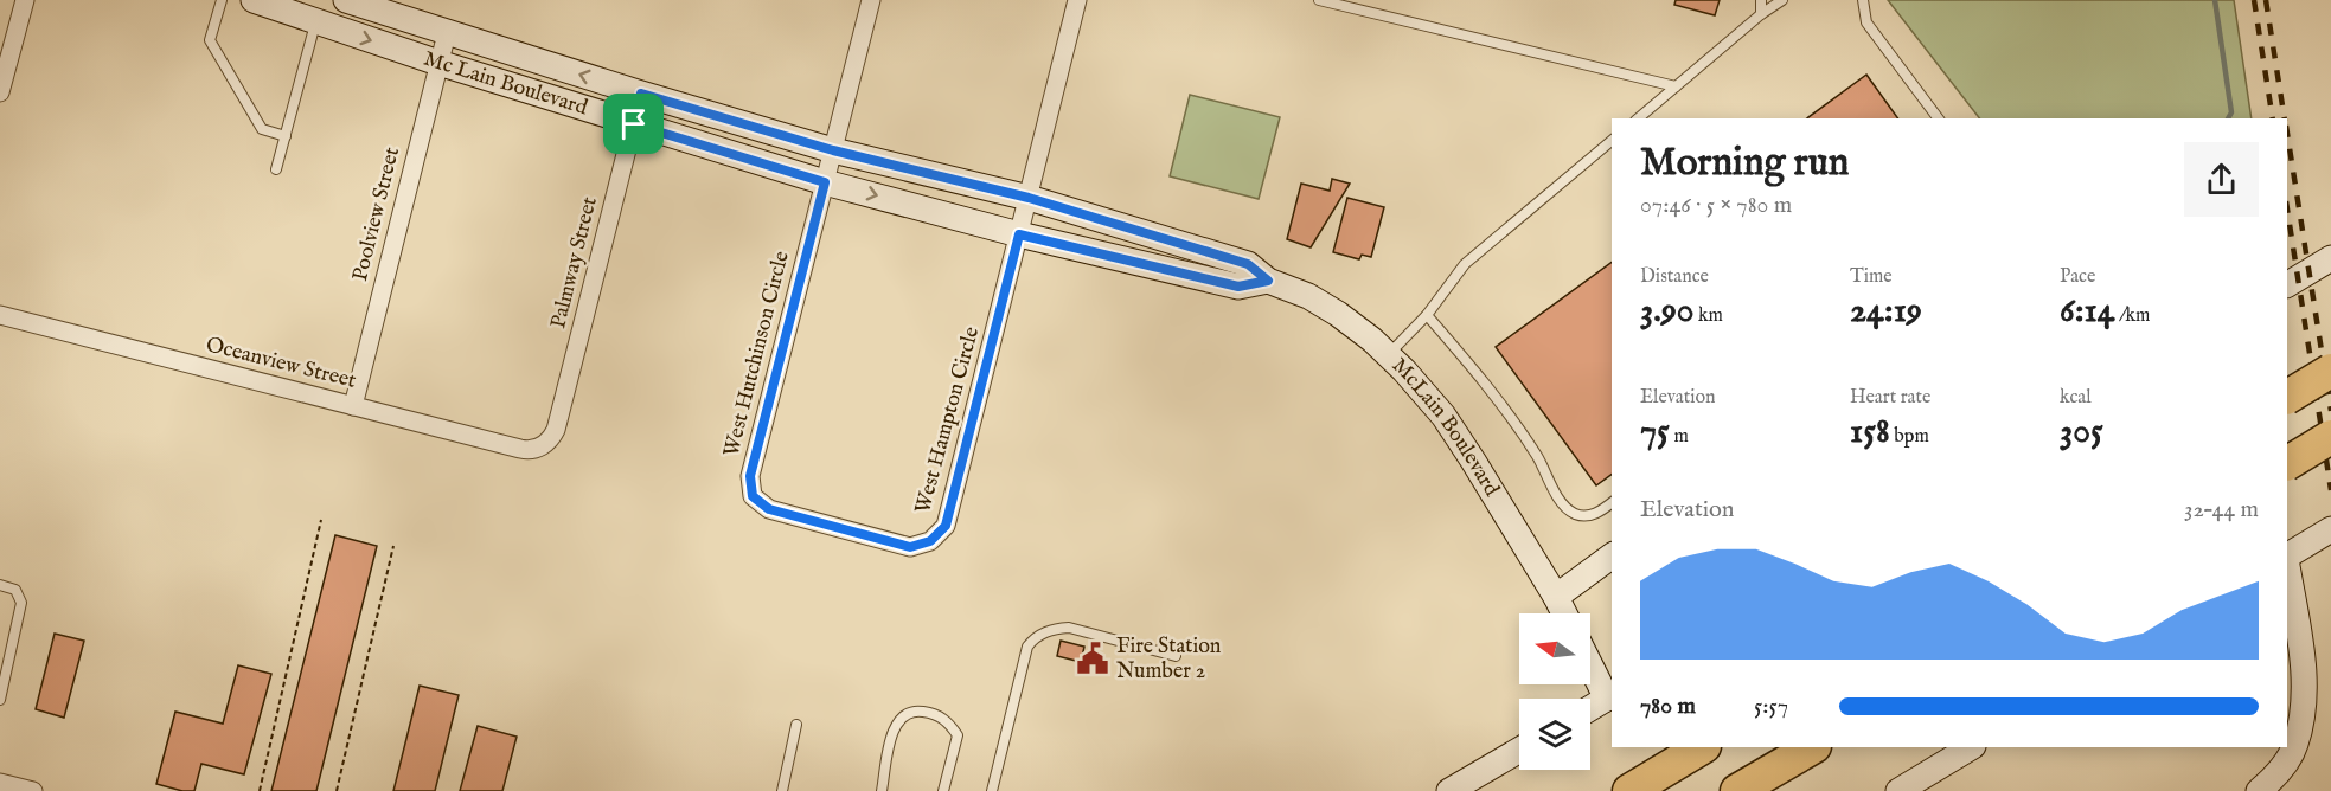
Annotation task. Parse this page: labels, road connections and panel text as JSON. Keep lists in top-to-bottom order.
{
  "streets": {
    "street": [
      "Mc Lain Boulevard",
      "Poolview Street",
      "Palmway Street",
      "West Hutchinson Circle",
      "Oceanview Street",
      "West Hampton Circle",
      "McLain Boulevard"
    ]
  },
  "crossings": [
    ["Mc Lain Boulevard", "Poolview Street"],
    ["Mc Lain Boulevard", "Palmway Street"],
    ["Mc Lain Boulevard", "West Hutchinson Circle"],
    ["Mc Lain Boulevard", "West Hampton Circle"],
    ["Mc Lain Boulevard", "McLain Boulevard"],
    ["Poolview Street", "Oceanview Street"],
    ["Palmway Street", "Oceanview Street"],
    ["West Hutchinson Circle", "West Hampton Circle"]
  ],
  "places": {
    "public building": ["Fire Station Number 2"]
  },
  "north": "left",
  "page": {
    "heading": ["Morning run", "07:46 · 5 × 780 m"],
    "stats": [
      ["Distance", "3.90 km"],
      ["Time", "24:19"],
      ["Pace", "6:14 /km"],
      ["Elevation", "75 m"],
      ["Heart rate", "158 bpm"],
      ["kcal", "305"]
    ],
    "chart": ["Elevation", "32–44 m"],
    "list": [
      {
        "name": "780 m",
        "note": "5:57"
      }
    ]
  }
}
